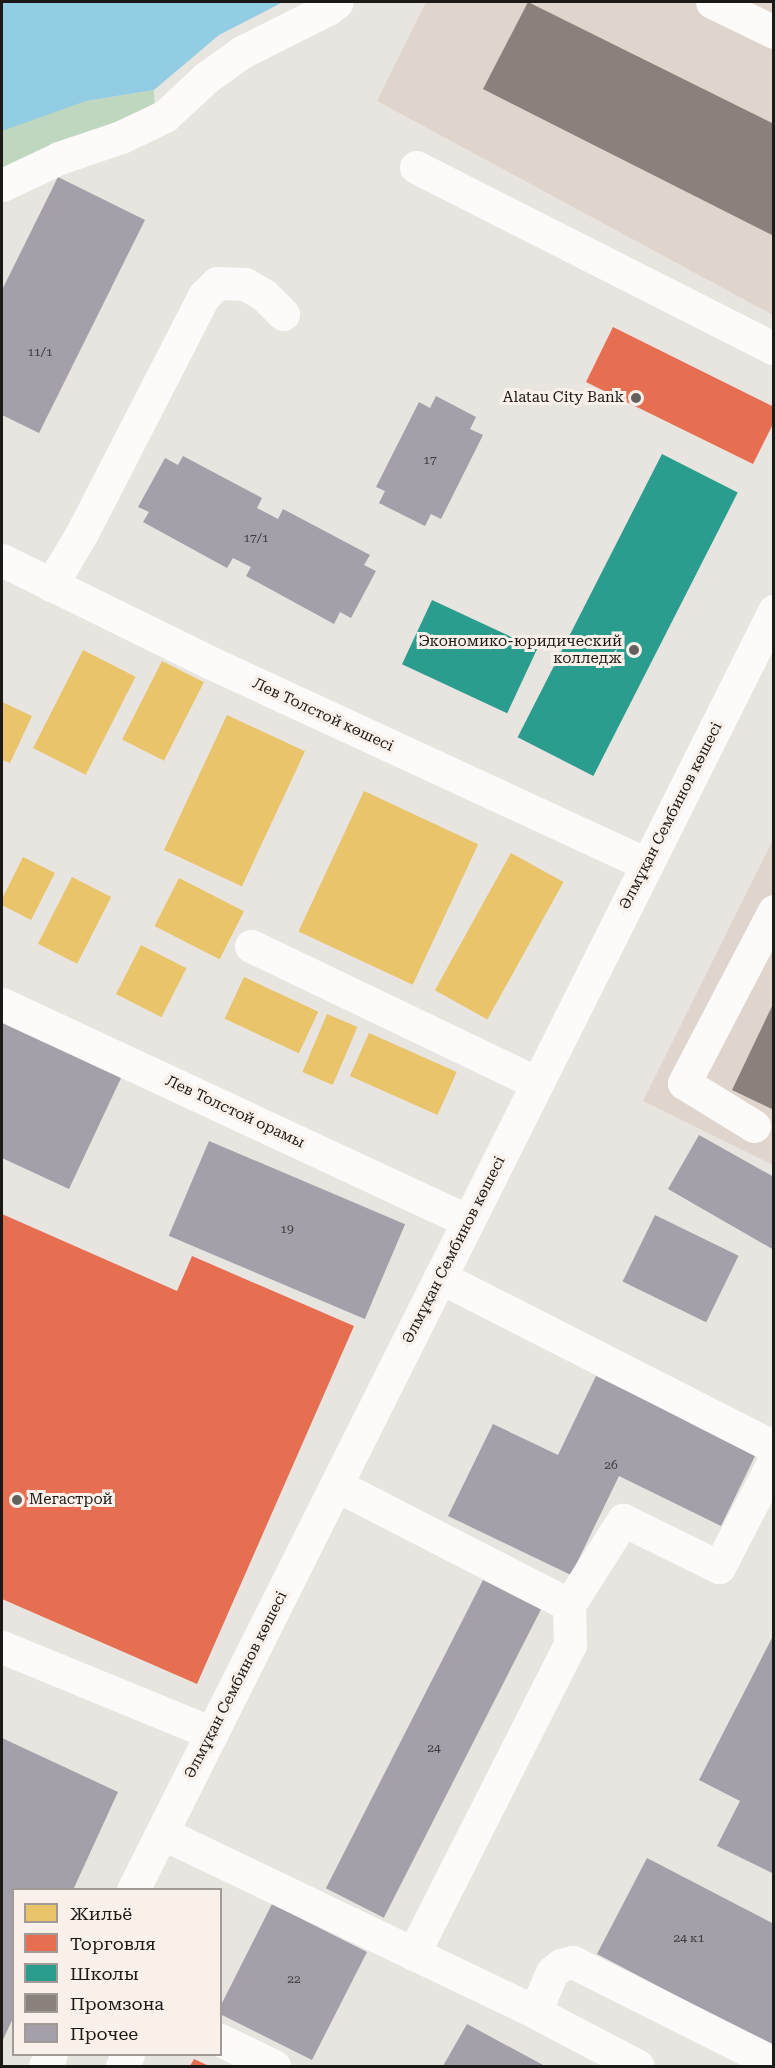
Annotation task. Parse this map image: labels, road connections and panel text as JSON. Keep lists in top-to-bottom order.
{
  "streets": {
    "street": ["Лев Толстой көшесі", "Әлмұқан Сембинов көшесі", "Лев Толстой орамы"]
  },
  "crossings": [
    ["Лев Толстой көшесі", "Әлмұқан Сембинов көшесі"],
    ["Әлмұқан Сембинов көшесі", "Лев Толстой орамы"]
  ],
  "places": ["Alatau City Bank", "Экономико-юридический колледж", "Мегастрой"],
  "house_numbers": [
    "11/1",
    "17",
    "17/1",
    "19",
    "26",
    "24",
    "24 к1",
    "22"
  ],
  "legend": [
    "Жильё",
    "Торговля",
    "Школы",
    "Промзона",
    "Прочее"
  ]
}
